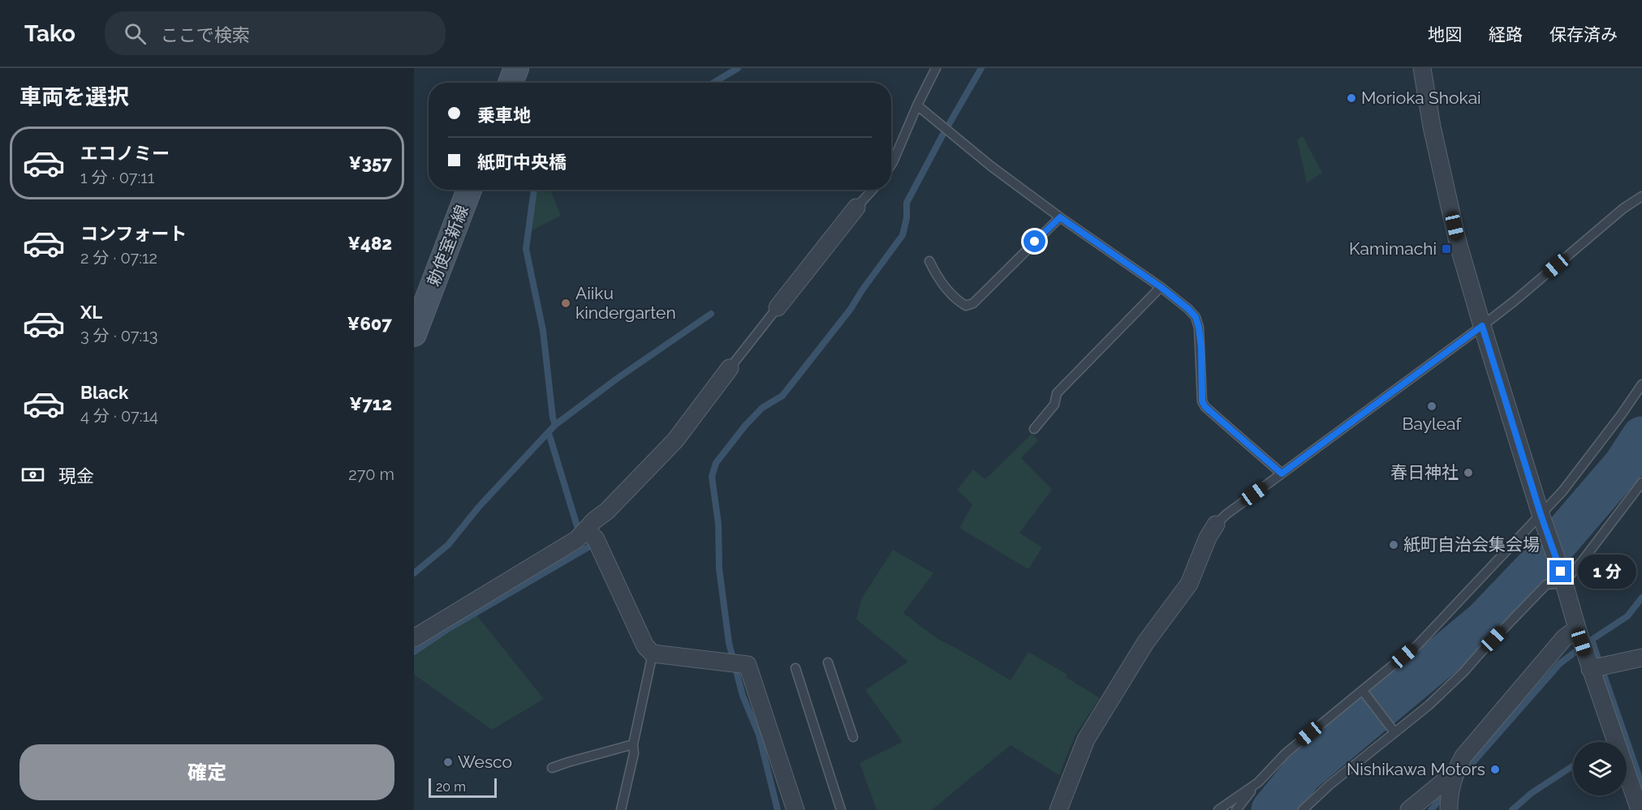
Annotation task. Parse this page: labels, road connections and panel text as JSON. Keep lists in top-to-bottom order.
{
  "streets": {
    "main road": ["勅使室新線"]
  },
  "places": {
    "other": [
      "Morioka Shokai",
      "Aiiku kindergarten",
      "Bayleaf",
      "春日神社",
      "紙町自治会集会場",
      "Wesco",
      "Nishikawa Motors"
    ],
    "transit": ["Kamimachi"]
  },
  "scale_bar": "20 m",
  "page": {
    "header": "Tako",
    "search": "ここで検索",
    "nav": ["地図", "経路", "保存済み"],
    "heading": "車両を選択",
    "banner": ["乗車地", "紙町中央橋"],
    "list": [
      {
        "name": "エコノミー",
        "note": "1 分 · 07:11",
        "value": "¥357"
      },
      {
        "name": "コンフォート",
        "note": "2 分 · 07:12",
        "value": "¥482"
      },
      {
        "name": "XL",
        "note": "3 分 · 07:13",
        "value": "¥607"
      },
      {
        "name": "Black",
        "note": "4 分 · 07:14",
        "value": "¥712"
      }
    ],
    "pay": ["現金", "270 m"],
    "bubble": "1 分",
    "buttons": "確定",
    "scale": "20 m"
  }
}
